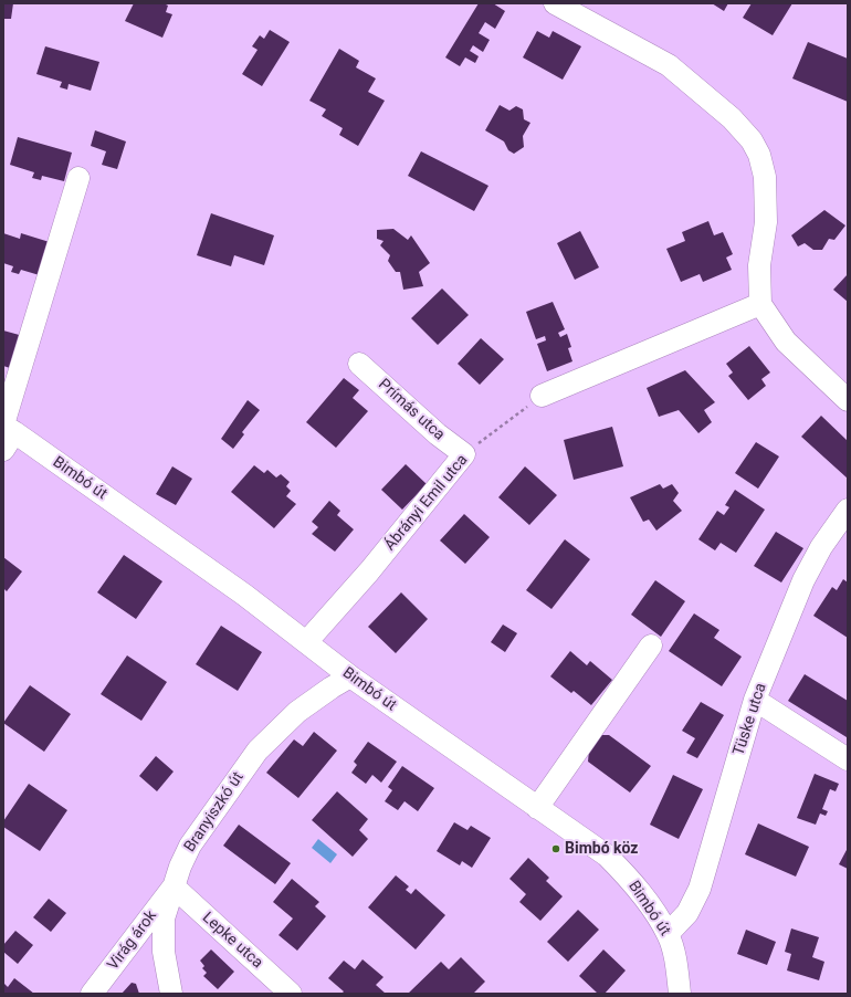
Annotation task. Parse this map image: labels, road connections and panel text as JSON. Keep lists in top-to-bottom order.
{
  "streets": {
    "street": [
      "Prímás utca",
      "Bimbó út",
      "Ábrányi Emil utca",
      "Tüske utca",
      "Branyiszkó út",
      "Virág árok",
      "Lepke utca"
    ]
  },
  "crossings": [
    ["Prímás utca", "Ábrányi Emil utca"],
    ["Bimbó út", "Ábrányi Emil utca"],
    ["Bimbó út", "Tüske utca"],
    ["Bimbó út", "Branyiszkó út"],
    ["Branyiszkó út", "Virág árok"],
    ["Branyiszkó út", "Lepke utca"],
    ["Virág árok", "Lepke utca"]
  ],
  "places": ["Bimbó köz"]
}
